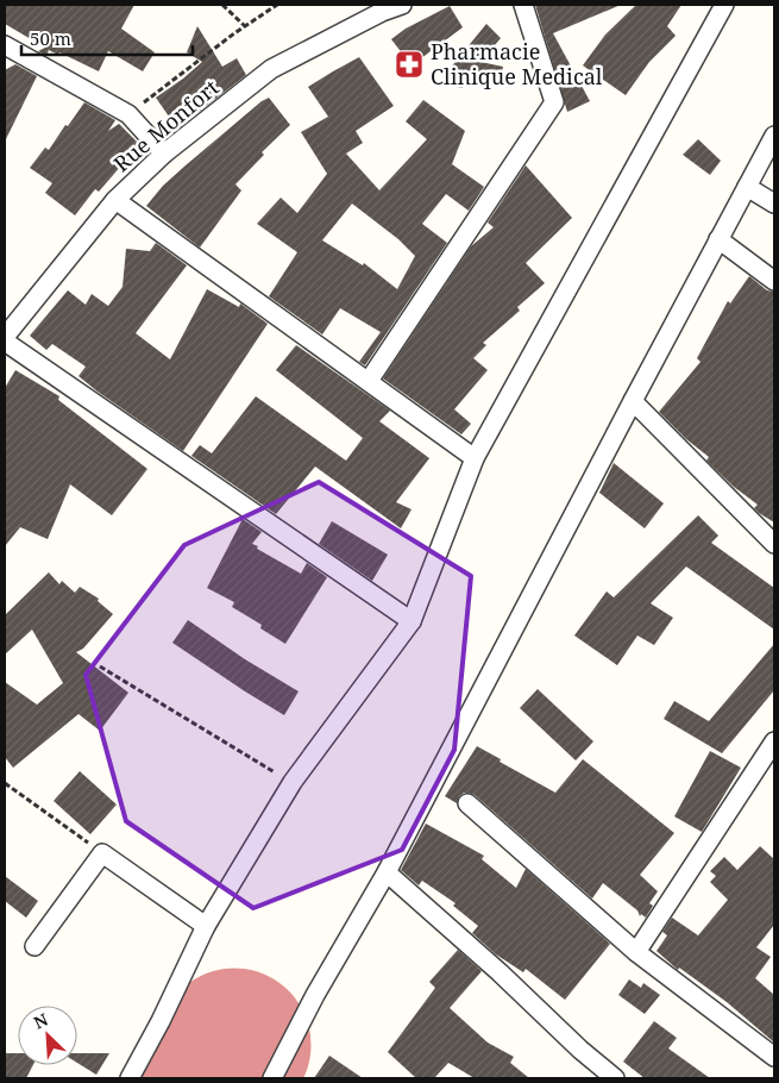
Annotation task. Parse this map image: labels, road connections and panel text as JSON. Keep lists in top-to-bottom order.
{
  "streets": {
    "street": ["Rue Monfort"]
  },
  "places": {
    "pharmacy": ["Pharmacie Clinique Medical"]
  },
  "scale_bar": "50 m",
  "north": "top left"
}
